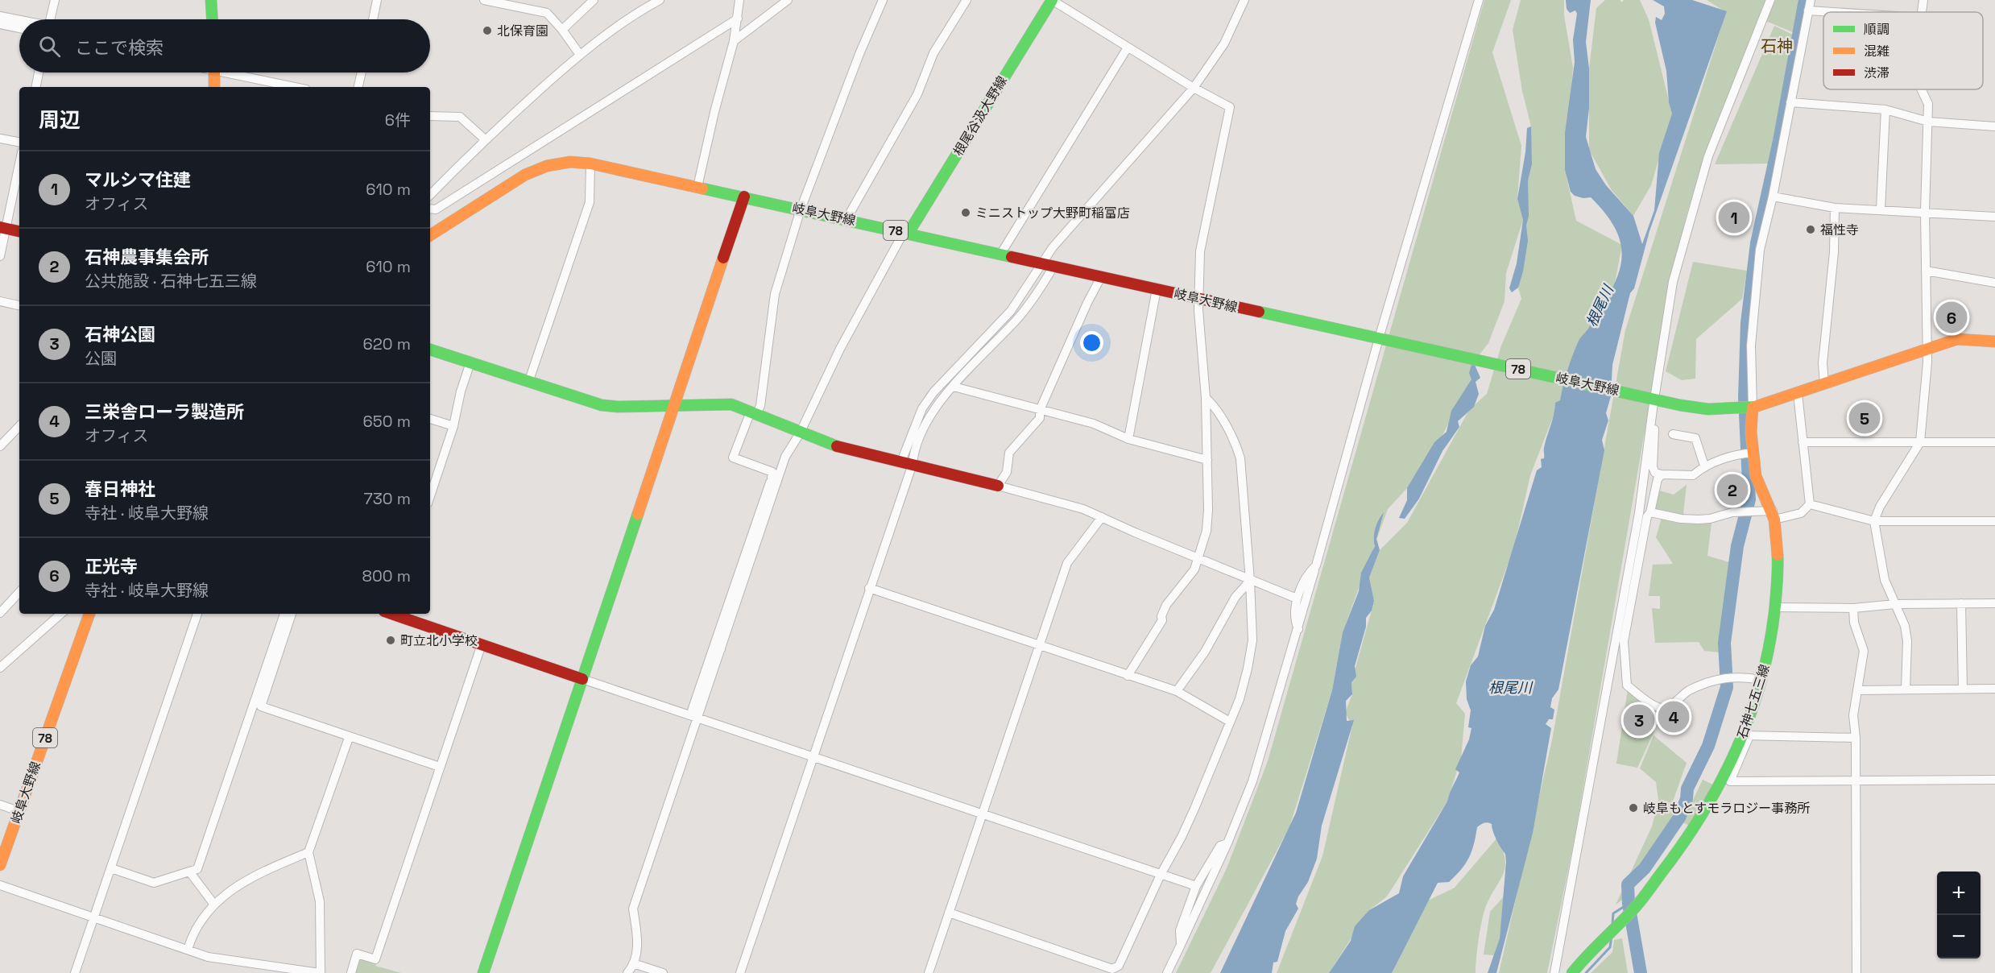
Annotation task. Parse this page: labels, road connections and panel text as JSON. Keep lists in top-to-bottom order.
{
  "streets": {
    "main road": [
      "根尾谷汲大野線",
      "岐阜大野線",
      "78",
      "石神七五三線"
    ]
  },
  "crossings": [
    ["根尾谷汲大野線", "岐阜大野線"],
    ["岐阜大野線", "石神七五三線"]
  ],
  "districts": ["石神"],
  "water": ["根尾川"],
  "places": [
    "北保育園",
    "ミニストップ大野町稲富店",
    "福性寺",
    "町立北小学校",
    "岐阜もとすモラロジー事務所"
  ],
  "legend": ["順調", "混雑", "渋滞"],
  "page": {
    "search": "ここで検索",
    "heading": ["周辺", "6件"],
    "list": [
      {
        "mark": "1",
        "name": "マルシマ住建",
        "note": "オフィス",
        "value": "610 m"
      },
      {
        "mark": "2",
        "name": "石神農事集会所",
        "note": "公共施設 · 石神七五三線",
        "value": "610 m"
      },
      {
        "mark": "3",
        "name": "石神公園",
        "note": "公園",
        "value": "620 m"
      },
      {
        "mark": "4",
        "name": "三栄舎ローラ製造所",
        "note": "オフィス",
        "value": "650 m"
      },
      {
        "mark": "5",
        "name": "春日神社",
        "note": "寺社 · 岐阜大野線",
        "value": "730 m"
      },
      {
        "mark": "6",
        "name": "正光寺",
        "note": "寺社 · 岐阜大野線",
        "value": "800 m"
      }
    ],
    "pins": [
      "1",
      "6",
      "5",
      "2",
      "4",
      "3"
    ],
    "map_buttons": ["+", "−"]
  }
}
